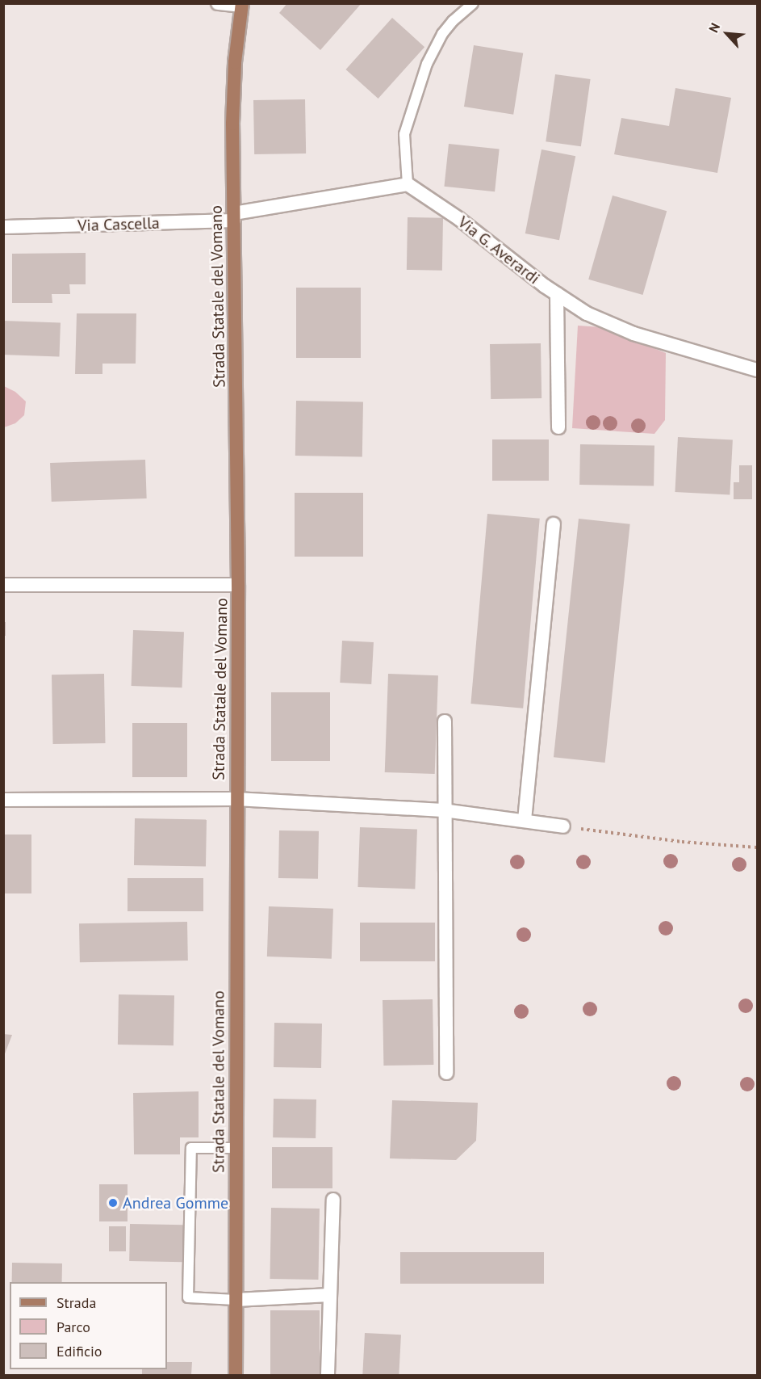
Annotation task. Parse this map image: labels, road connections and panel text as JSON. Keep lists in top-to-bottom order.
{
  "streets": {
    "main road": ["Strada Statale del Vomano"],
    "street": ["Via Cascella", "Via G. Averardi"]
  },
  "crossings": [
    ["Via Cascella", "Strada Statale del Vomano"]
  ],
  "places": ["Andrea Gomme"],
  "legend": ["Strada", "Parco", "Edificio"],
  "north": "top left"
}
